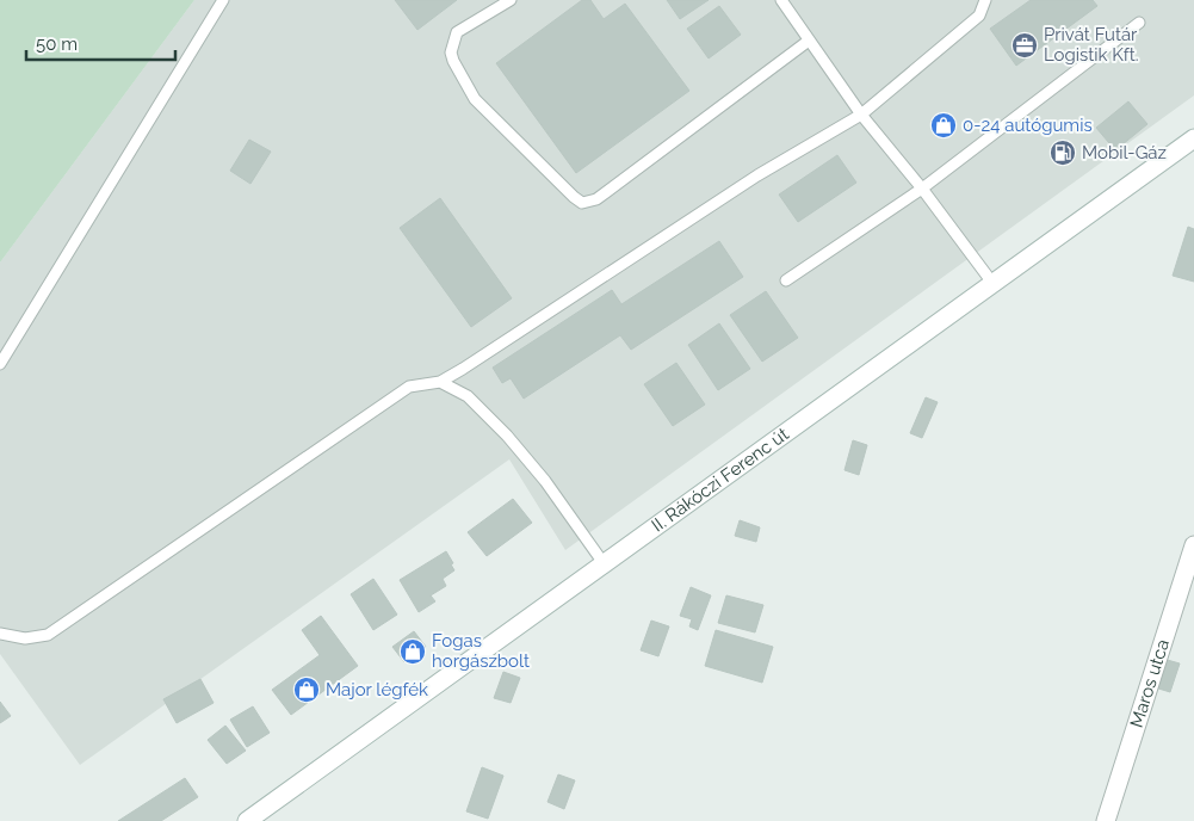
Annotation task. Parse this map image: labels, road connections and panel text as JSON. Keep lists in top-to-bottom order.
{
  "streets": {
    "main road": ["II. Rákóczi Ferenc út", "Maros utca"]
  },
  "places": {
    "office": ["Privát Futár Logistik Kft."],
    "shop": ["0-24 autógumis", "Fogas horgászbolt", "Major légfék"],
    "fuel station": ["Mobil-Gáz"]
  },
  "scale_bar": "50 m"
}
